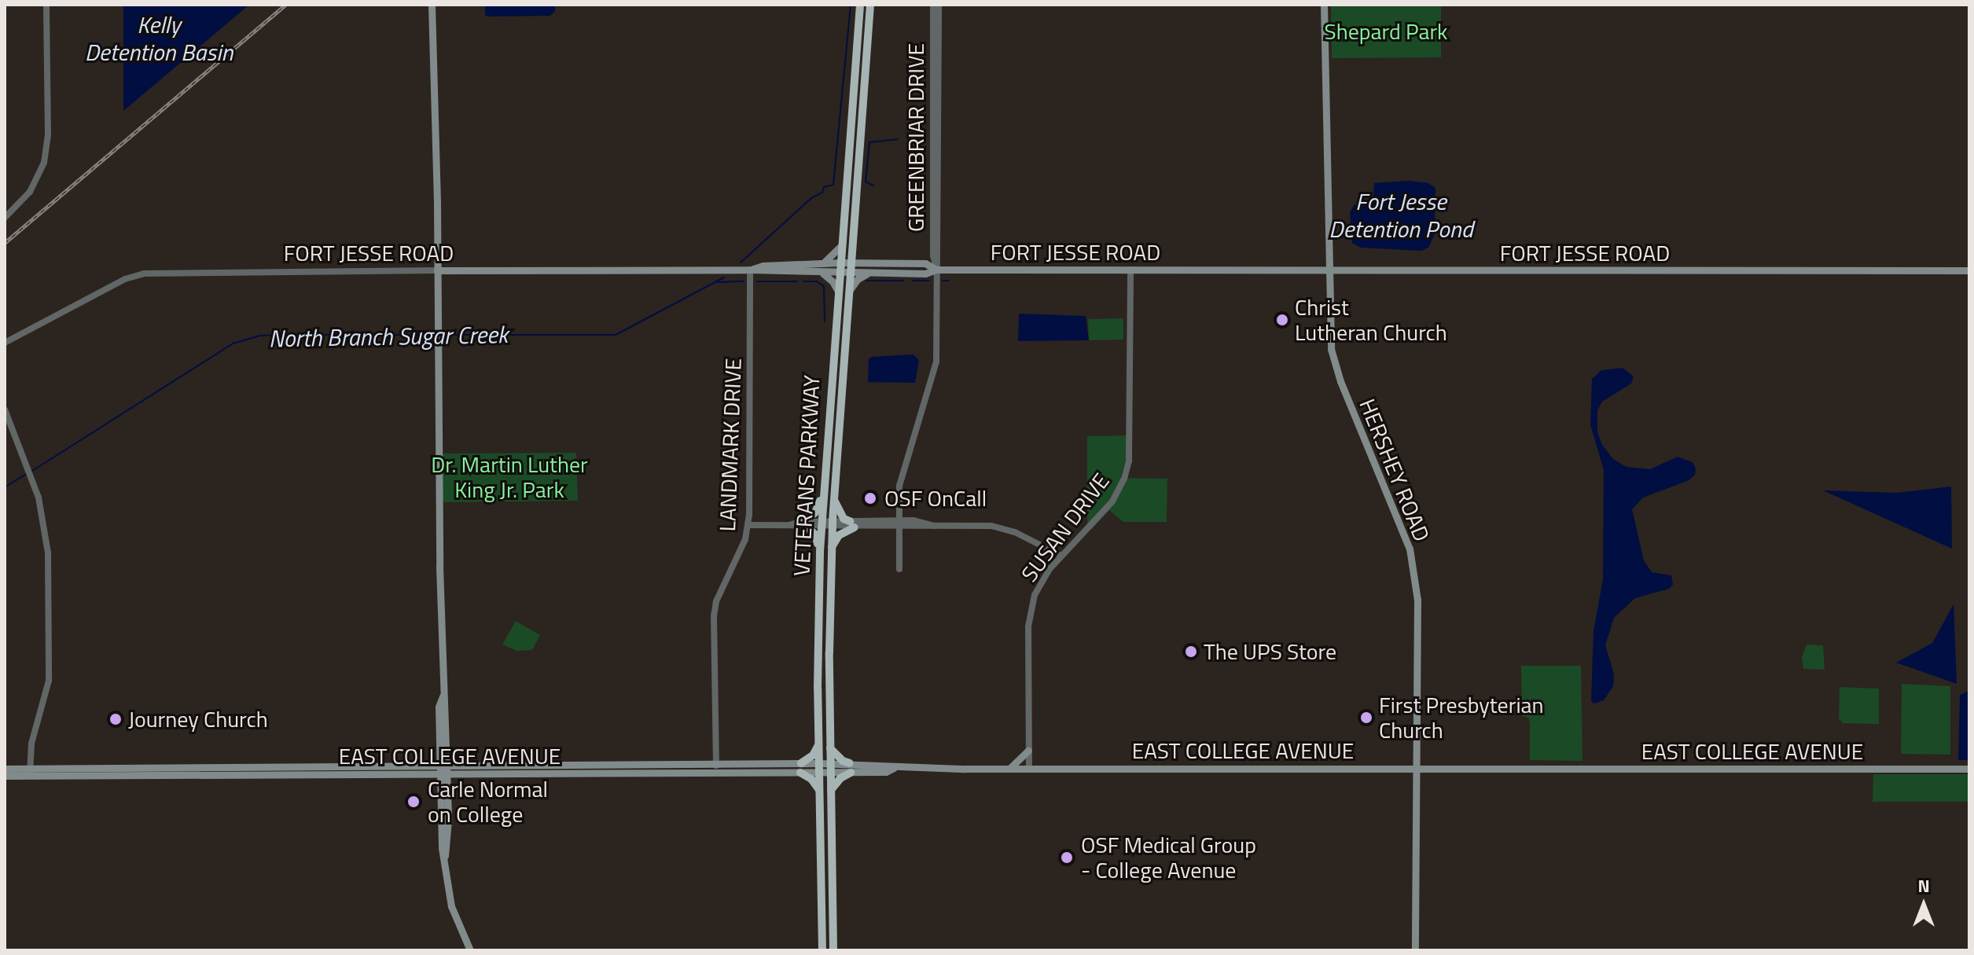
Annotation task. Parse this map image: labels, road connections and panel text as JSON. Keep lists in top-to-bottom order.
{
  "streets": {
    "highway": ["VETERANS PARKWAY"],
    "main road": ["FORT JESSE ROAD", "HERSHEY ROAD", "EAST COLLEGE AVENUE"],
    "street": ["GREENBRIAR DRIVE", "LANDMARK DRIVE", "SUSAN DRIVE"]
  },
  "crossings": [
    ["GREENBRIAR DRIVE", "FORT JESSE ROAD"],
    ["FORT JESSE ROAD", "LANDMARK DRIVE"],
    ["FORT JESSE ROAD", "HERSHEY ROAD"],
    ["FORT JESSE ROAD", "VETERANS PARKWAY"],
    ["FORT JESSE ROAD", "SUSAN DRIVE"],
    ["LANDMARK DRIVE", "EAST COLLEGE AVENUE"],
    ["HERSHEY ROAD", "EAST COLLEGE AVENUE"],
    ["VETERANS PARKWAY", "EAST COLLEGE AVENUE"],
    ["SUSAN DRIVE", "EAST COLLEGE AVENUE"]
  ],
  "water": ["Kelly Detention Basin", "Fort Jesse Detention Pond", "North Branch Sugar Creek"],
  "parks": ["Shepard Park", "Dr. Martin Luther King Jr. Park"],
  "places": [
    "Christ Lutheran Church",
    "OSF OnCall",
    "The UPS Store",
    "First Presbyterian Church",
    "Journey Church",
    "Carle Normal on College",
    "OSF Medical Group - College Avenue"
  ],
  "north": "top"
}
